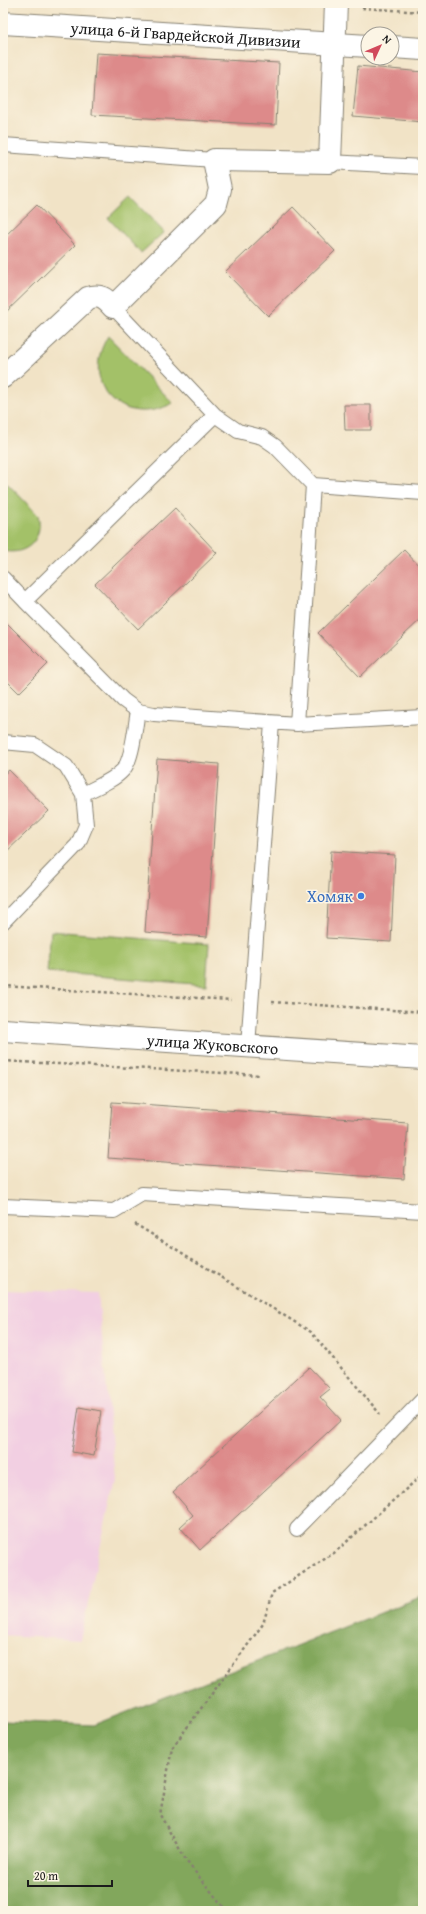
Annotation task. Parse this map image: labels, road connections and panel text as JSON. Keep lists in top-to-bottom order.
{
  "streets": {
    "street": ["улица 6-й Гвардейской Дивизии", "улица Жуковского"]
  },
  "places": ["Хомяк"],
  "scale_bar": "20 m",
  "north": "top right"
}
